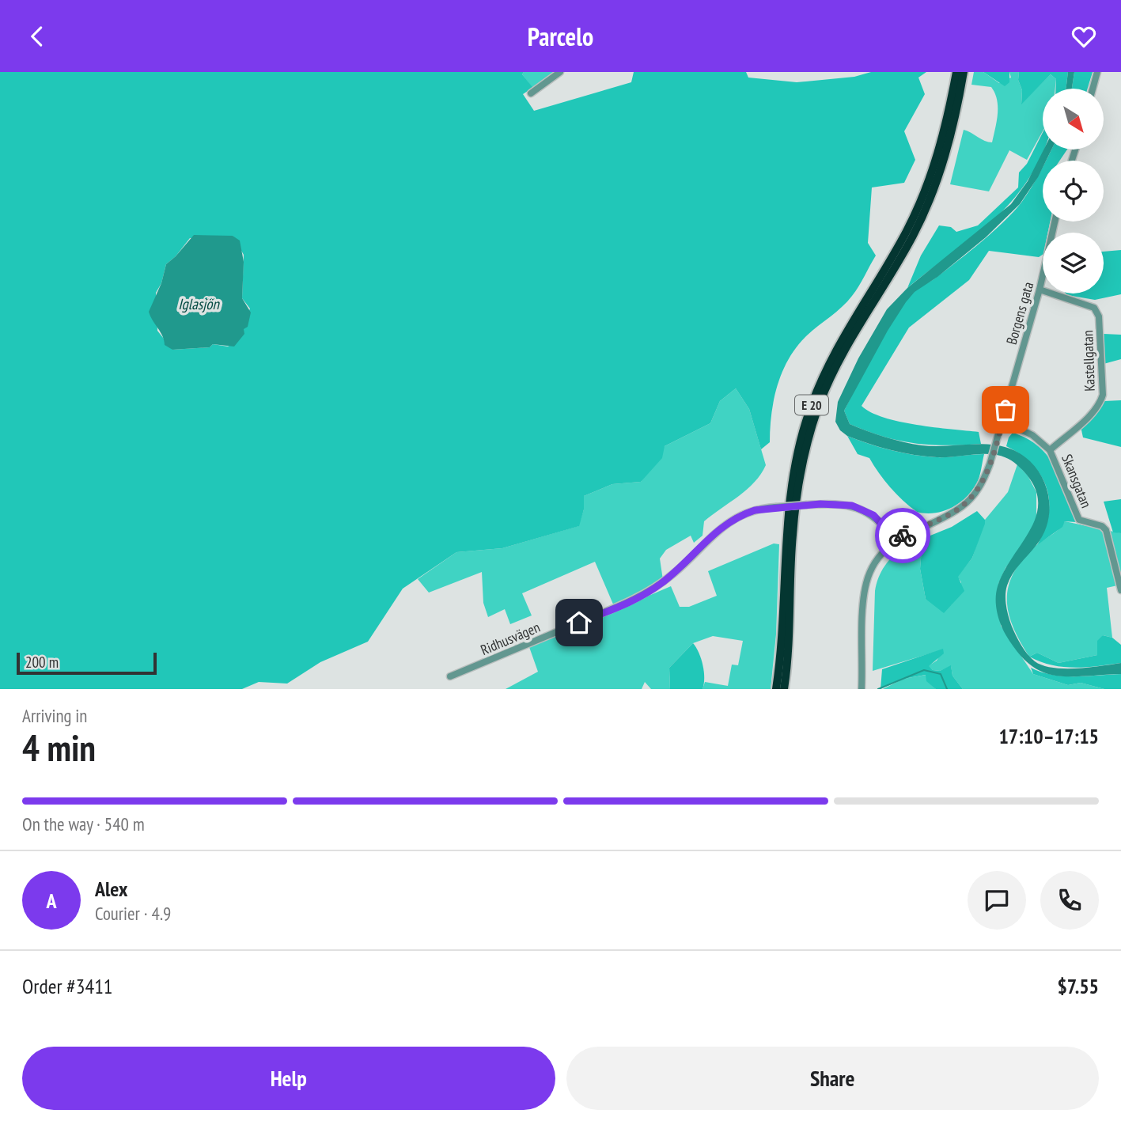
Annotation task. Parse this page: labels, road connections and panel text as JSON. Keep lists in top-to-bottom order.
{
  "streets": {
    "highway": ["E 20"],
    "street": [
      "Borgens gata",
      "Kastellgatan",
      "Skansgatan",
      "Ridhusvägen"
    ]
  },
  "crossings": [
    ["Borgens gata", "Kastellgatan"],
    ["Borgens gata", "Skansgatan"],
    ["Borgens gata", "Ridhusvägen"],
    ["Kastellgatan", "Skansgatan"]
  ],
  "water": ["Iglasjön"],
  "scale_bar": "200 m",
  "north": "bottom right",
  "page": {
    "header": "Parcelo",
    "scale": "200 m",
    "heading": ["4 min", "Arriving in", "17:10–17:15"],
    "panel": [
      "Alex",
      "Courier · 4.9",
      "Order #3411",
      "$7.55"
    ],
    "bar": "On the way · 540 m",
    "round": "A",
    "buttons": ["Help", "Share"]
  }
}
